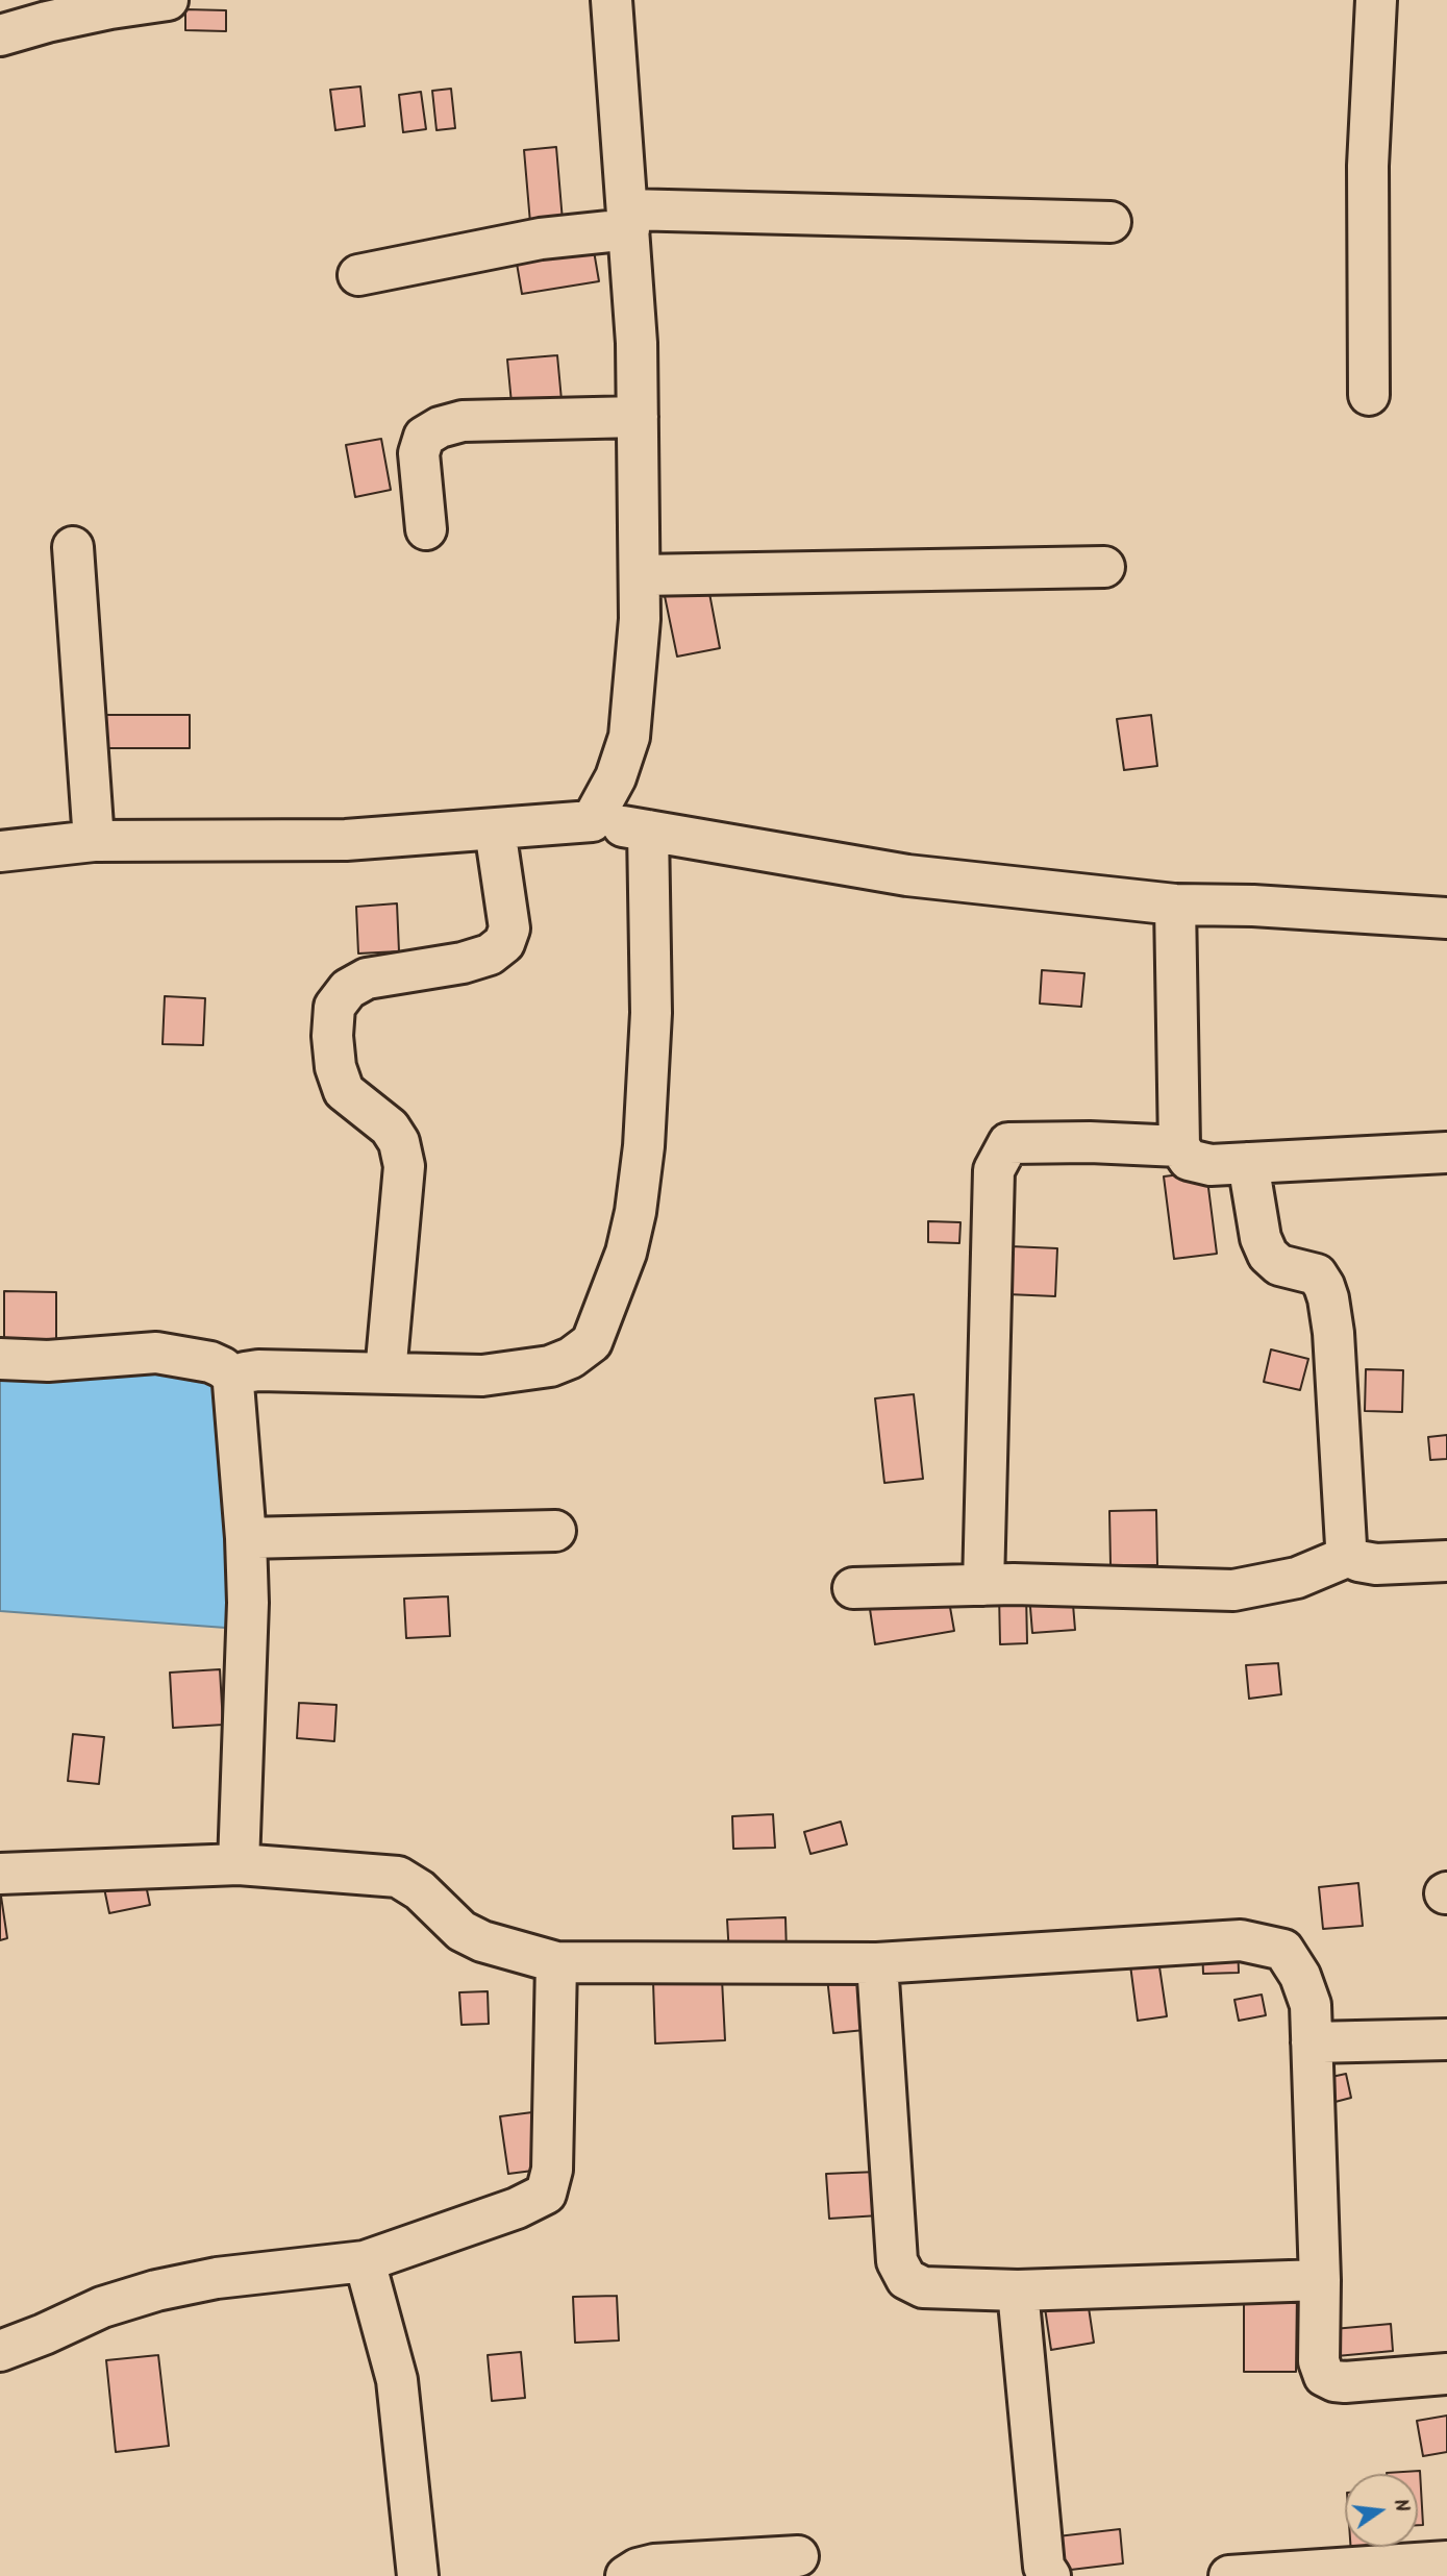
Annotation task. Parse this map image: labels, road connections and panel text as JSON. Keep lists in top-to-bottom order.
{
  "north": "right"
}
